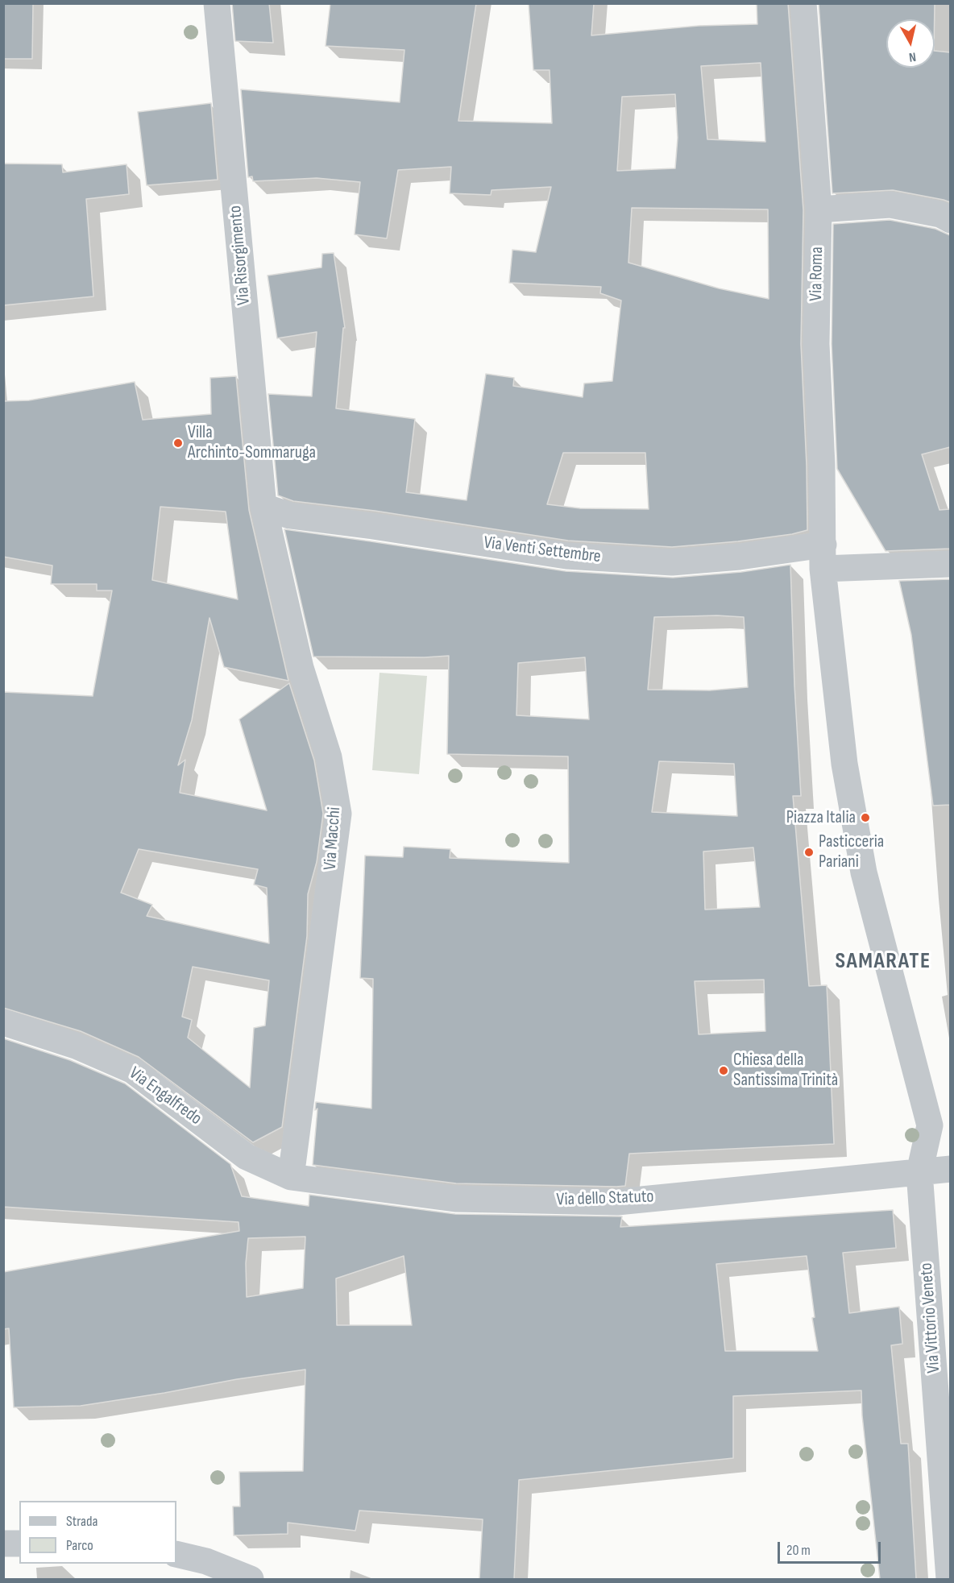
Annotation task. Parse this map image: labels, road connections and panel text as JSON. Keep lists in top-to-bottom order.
{
  "streets": {
    "street": [
      "Via Risorgimento",
      "Via Roma",
      "Via Venti Settembre",
      "Via Macchi",
      "Via Engalfredo",
      "Via dello Statuto",
      "Via Vittorio Veneto"
    ]
  },
  "crossings": [
    ["Via Risorgimento", "Via Venti Settembre"],
    ["Via Risorgimento", "Via Macchi"],
    ["Via Roma", "Via Venti Settembre"],
    ["Via Venti Settembre", "Via Macchi"],
    ["Via Macchi", "Via Engalfredo"],
    ["Via Macchi", "Via dello Statuto"],
    ["Via Engalfredo", "Via dello Statuto"],
    ["Via dello Statuto", "Via Vittorio Veneto"]
  ],
  "districts": ["SAMARATE"],
  "places": [
    "Villa Archinto-Sommaruga",
    "Piazza Italia",
    "Pasticceria Pariani",
    "Chiesa della Santissima Trinità"
  ],
  "legend": ["Strada", "Parco"],
  "scale_bar": "20 m",
  "north": "bottom"
}
